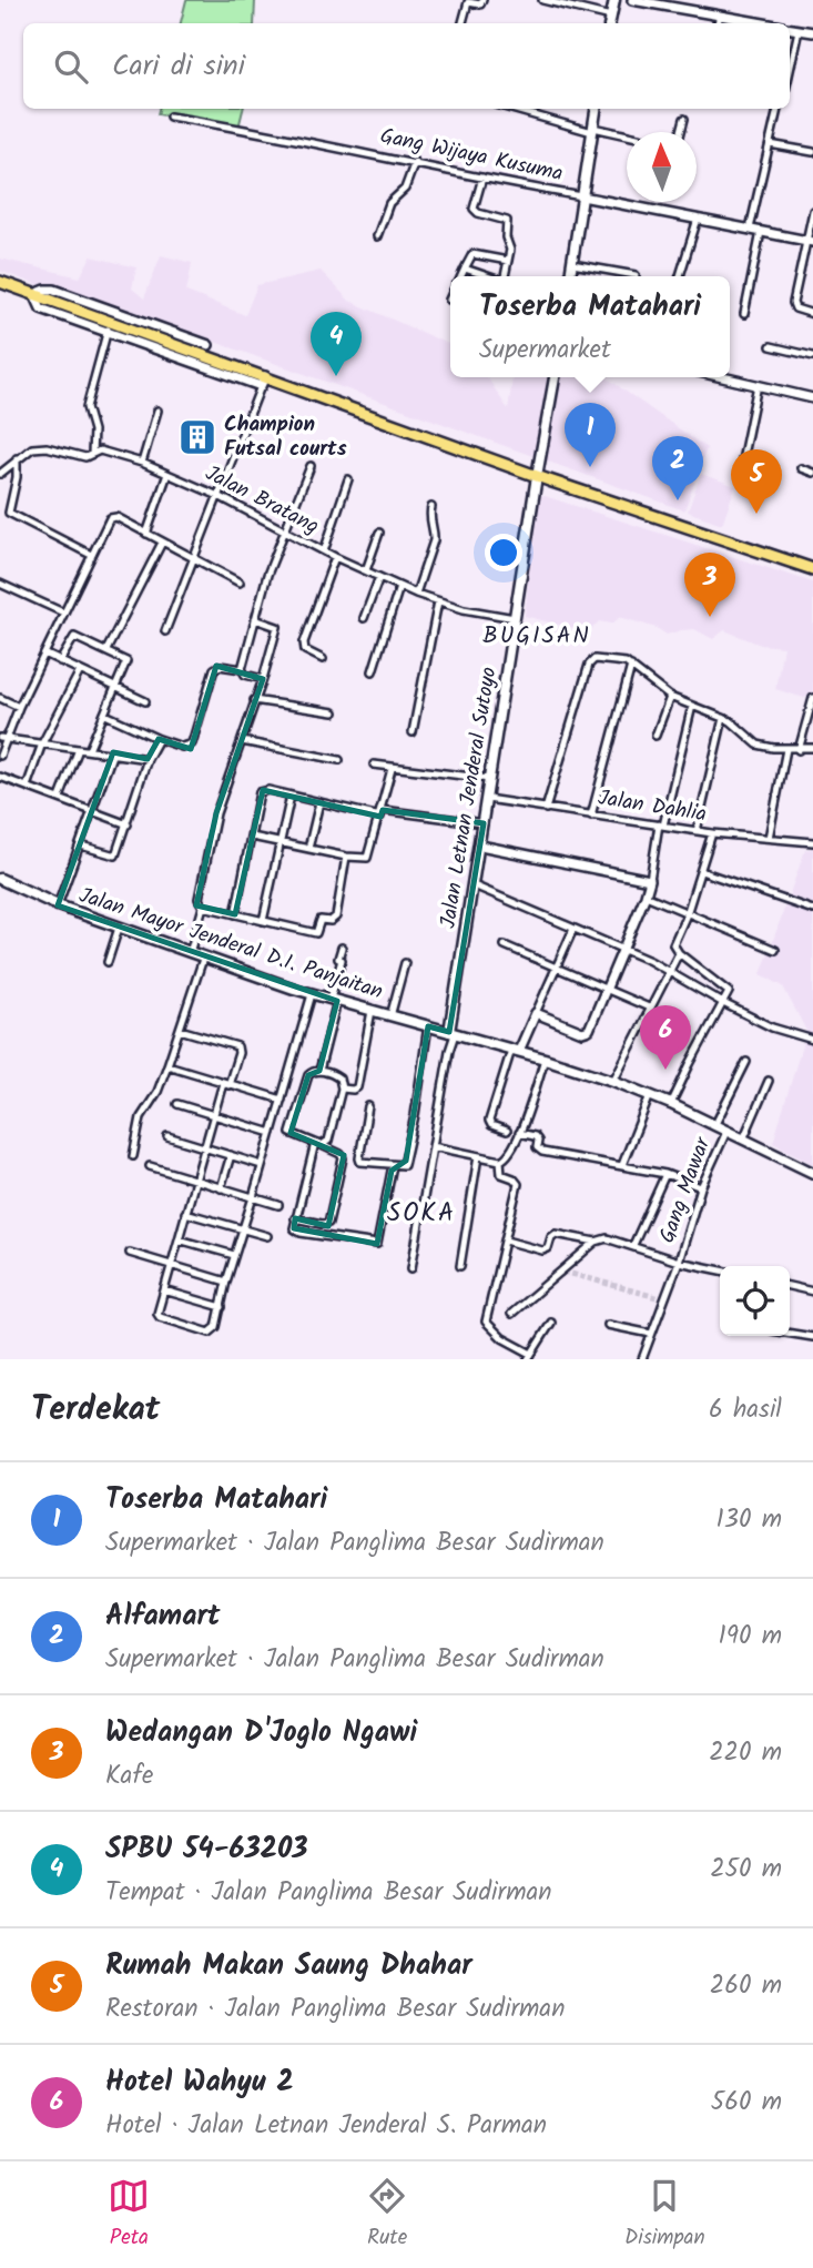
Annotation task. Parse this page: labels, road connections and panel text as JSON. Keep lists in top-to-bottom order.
{
  "streets": {
    "main road": ["Jalan Letnan Jenderal Sutoyo", "Jalan Mayor Jenderal D.I. Panjaitan"],
    "street": [
      "Gang Wijaya Kusuma",
      "Jalan Bratang",
      "Jalan Dahlia",
      "Gang Mawar"
    ]
  },
  "crossings": [
    ["Jalan Bratang", "Jalan Letnan Jenderal Sutoyo"],
    ["Jalan Letnan Jenderal Sutoyo", "Jalan Dahlia"],
    ["Jalan Letnan Jenderal Sutoyo", "Jalan Mayor Jenderal D.I. Panjaitan"],
    ["Jalan Mayor Jenderal D.I. Panjaitan", "Gang Mawar"]
  ],
  "districts": ["BUGISAN", "SOKA"],
  "places": {
    "building": ["Champion Futsal courts"]
  },
  "north": "top",
  "page": {
    "search": "Cari di sini",
    "popup": ["Toserba Matahari", "Supermarket"],
    "pins": [
      "4",
      "1",
      "2",
      "5",
      "3",
      "6"
    ],
    "heading": ["Terdekat", "6 hasil"],
    "list": [
      {
        "mark": "1",
        "name": "Toserba Matahari",
        "note": "Supermarket · Jalan Panglima Besar Sudirman",
        "value": "130 m"
      },
      {
        "mark": "2",
        "name": "Alfamart",
        "note": "Supermarket · Jalan Panglima Besar Sudirman",
        "value": "190 m"
      },
      {
        "mark": "3",
        "name": "Wedangan D'Joglo Ngawi",
        "note": "Kafe",
        "value": "220 m"
      },
      {
        "mark": "4",
        "name": "SPBU 54-63203",
        "note": "Tempat · Jalan Panglima Besar Sudirman",
        "value": "250 m"
      },
      {
        "mark": "5",
        "name": "Rumah Makan Saung Dhahar",
        "note": "Restoran · Jalan Panglima Besar Sudirman",
        "value": "260 m"
      },
      {
        "mark": "6",
        "name": "Hotel Wahyu 2",
        "note": "Hotel · Jalan Letnan Jenderal S. Parman",
        "value": "560 m"
      }
    ],
    "nav": ["Peta", "Rute", "Disimpan"]
  }
}
